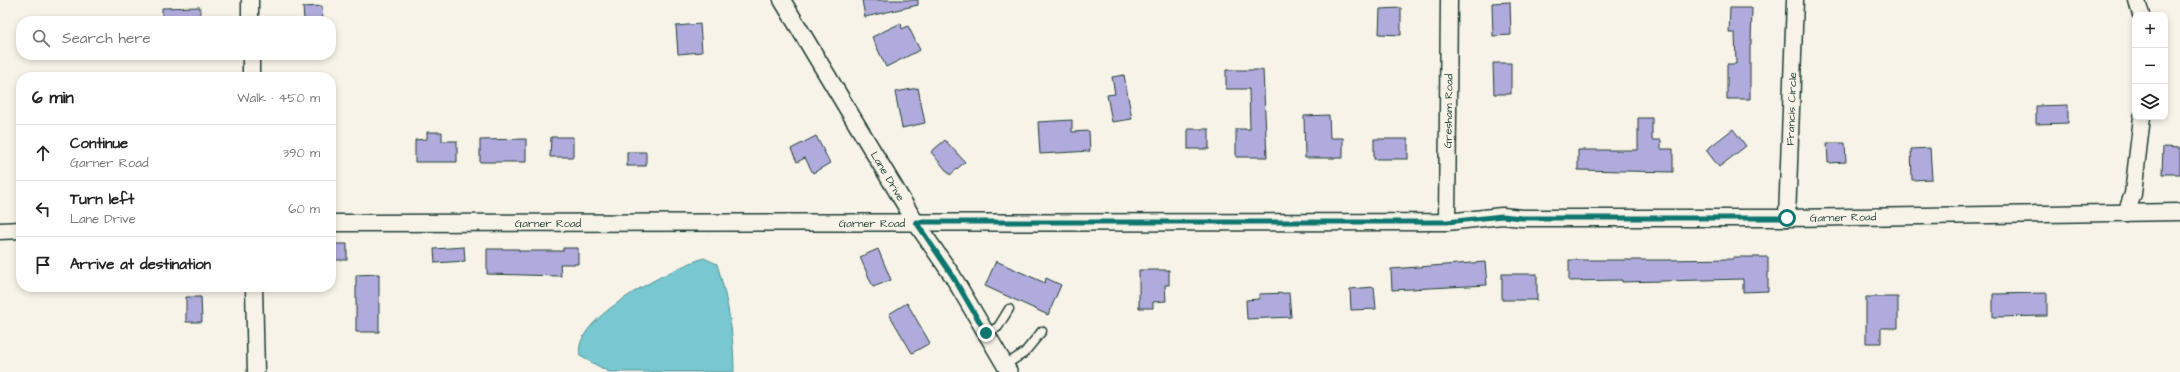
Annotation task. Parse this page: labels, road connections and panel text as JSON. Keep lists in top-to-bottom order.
{
  "streets": {
    "street": [
      "Francis Circle",
      "Gresham Road",
      "Lane Drive",
      "Garner Road"
    ]
  },
  "crossings": [
    ["Francis Circle", "Garner Road"],
    ["Gresham Road", "Garner Road"],
    ["Lane Drive", "Garner Road"]
  ],
  "page": {
    "map_buttons": ["+", "−"],
    "search": "Search here",
    "heading": ["6 min", "Walk · 450 m"],
    "list": [
      ["Continue", "Garner Road", "390 m"],
      ["Turn left", "Lane Drive", "60 m"],
      "Arrive at destination"
    ]
  }
}
